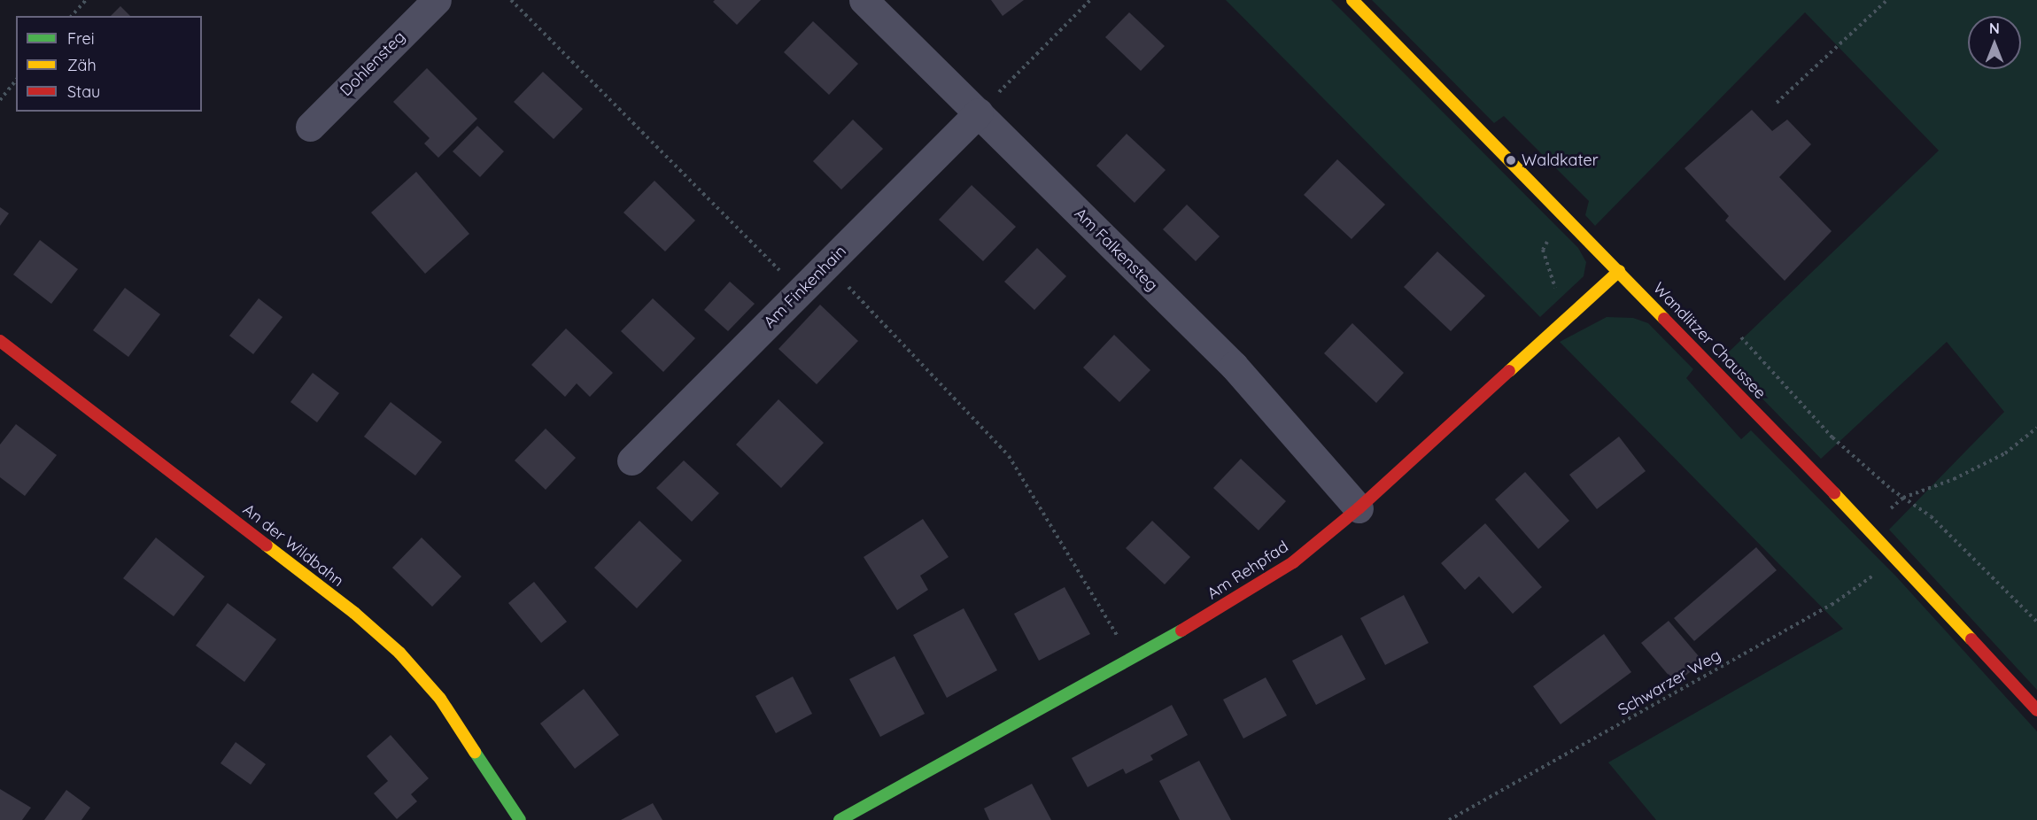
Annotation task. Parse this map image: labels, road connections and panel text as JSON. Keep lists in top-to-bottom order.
{
  "streets": {
    "street": [
      "Dohlensteg",
      "Am Falkensteg",
      "Am Finkenhain",
      "Wandlitzer Chaussee",
      "An der Wildbahn",
      "Am Rehpfad"
    ],
    "path": ["Schwarzer Weg"]
  },
  "crossings": [
    ["Am Falkensteg", "Am Finkenhain"],
    ["Am Falkensteg", "Am Rehpfad"],
    ["Wandlitzer Chaussee", "Am Rehpfad"],
    ["Wandlitzer Chaussee", "Schwarzer Weg"]
  ],
  "places": ["Waldkater"],
  "legend": ["Frei", "Zäh", "Stau"],
  "north": "top"
}
